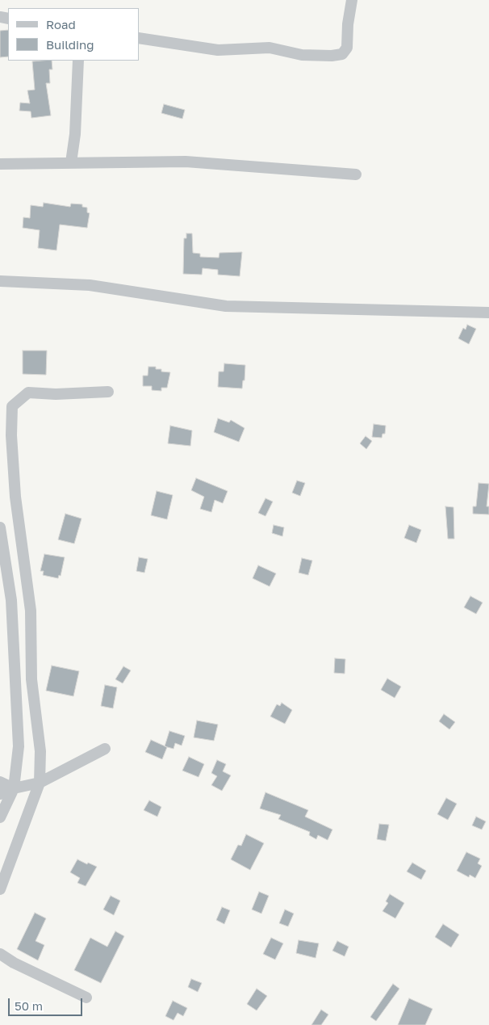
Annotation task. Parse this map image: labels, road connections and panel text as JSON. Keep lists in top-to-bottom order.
{
  "legend": ["Road", "Building"],
  "scale_bar": "50 m"
}
